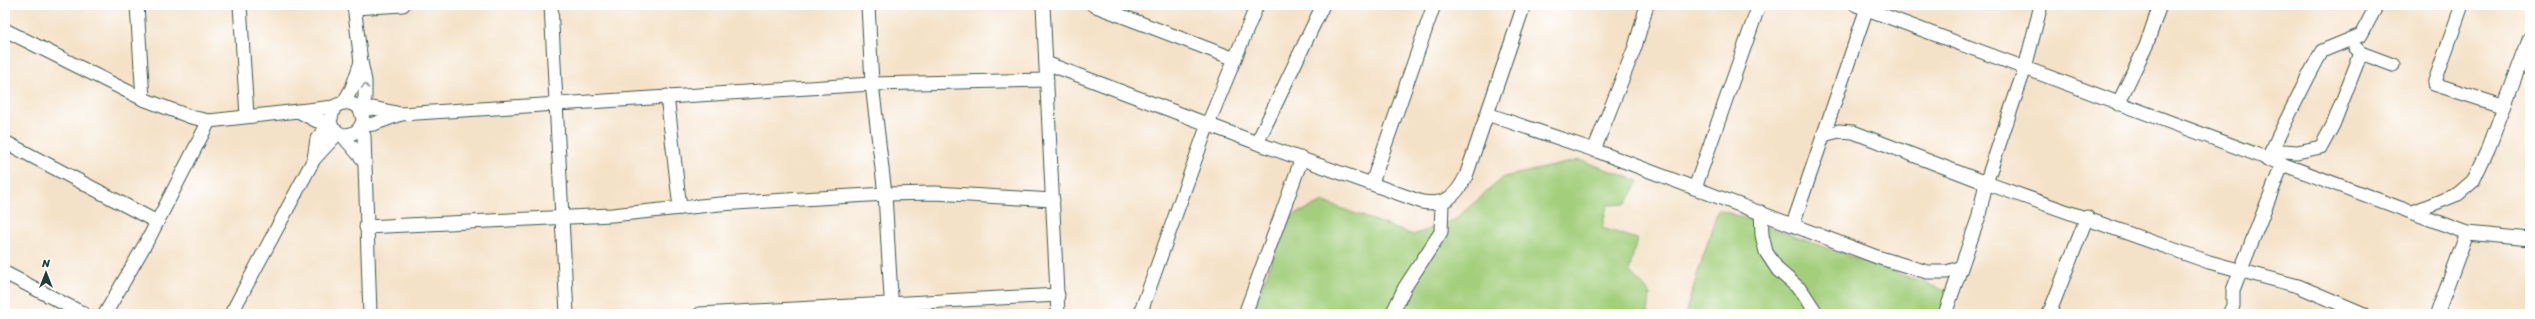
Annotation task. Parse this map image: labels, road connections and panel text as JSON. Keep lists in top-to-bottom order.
{
  "north": "top"
}
